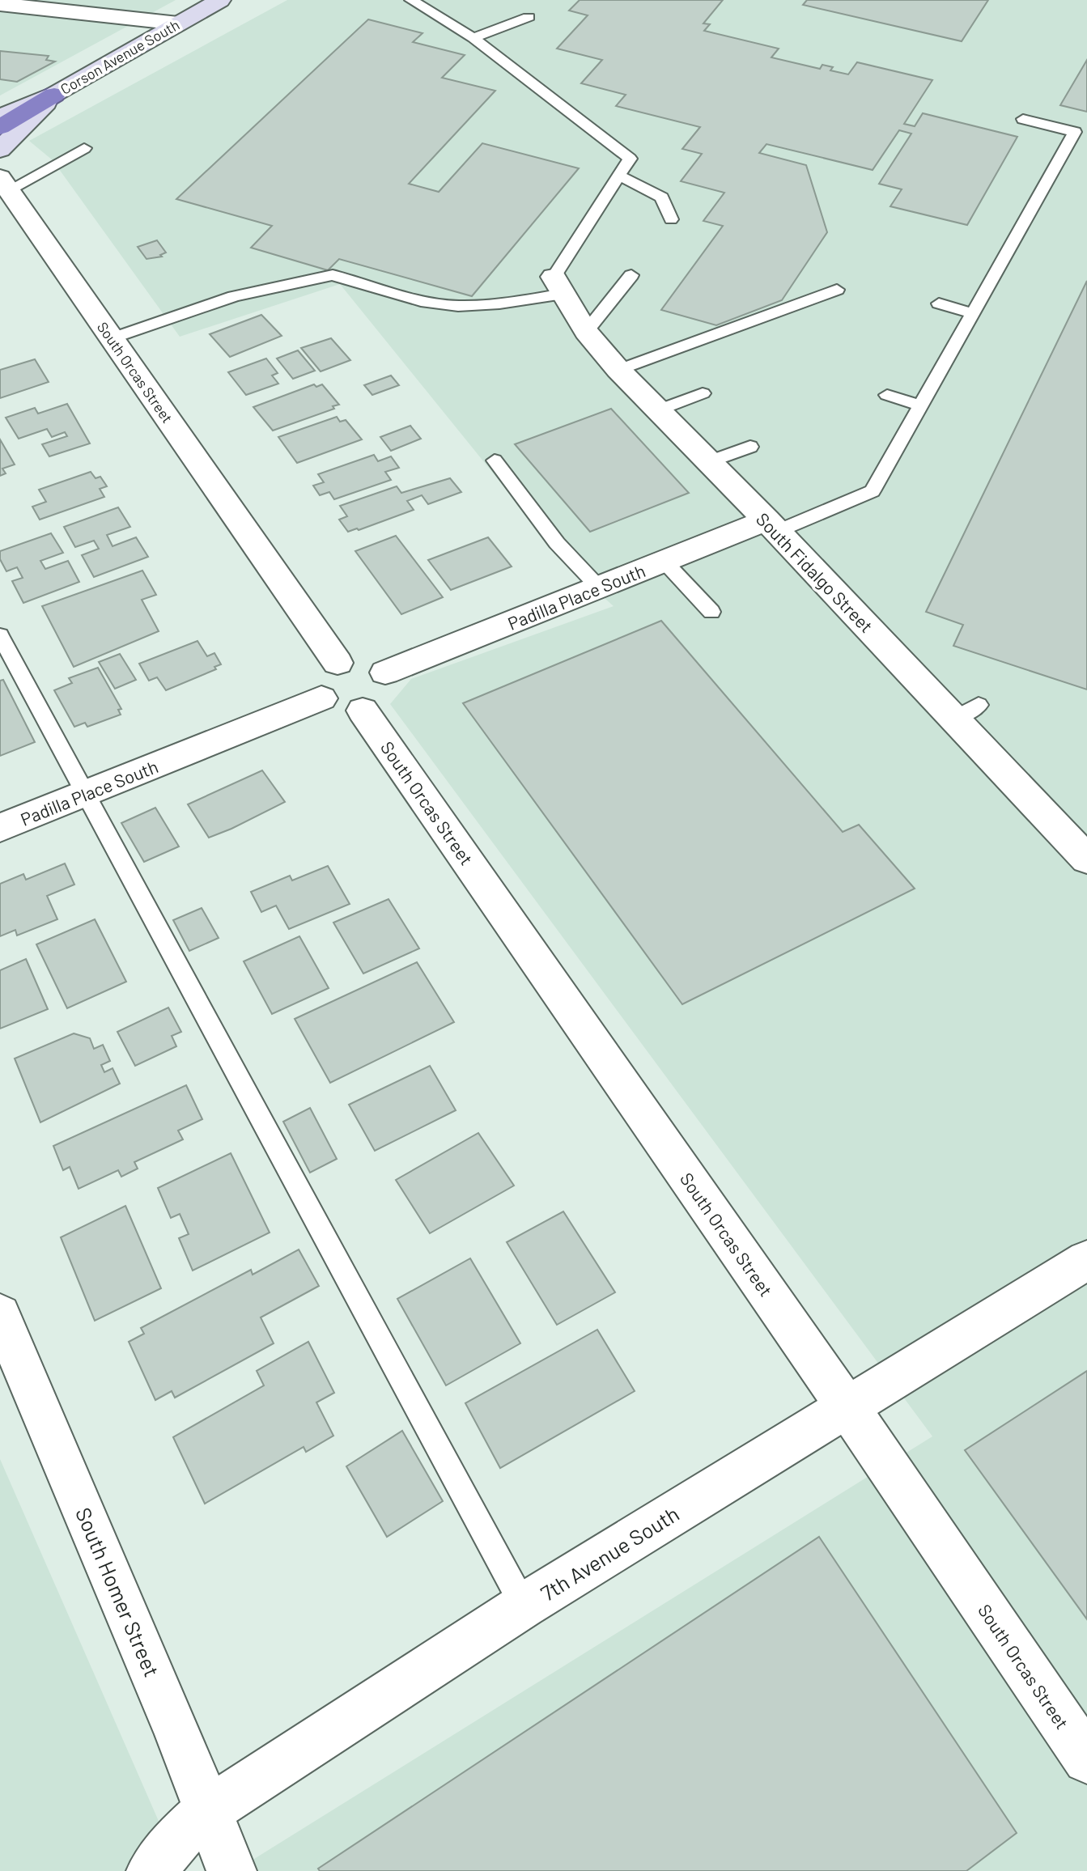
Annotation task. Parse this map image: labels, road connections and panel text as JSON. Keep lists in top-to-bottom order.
{
  "streets": {
    "main road": ["Corson Avenue South"],
    "street": [
      "South Orcas Street",
      "South Fidalgo Street",
      "Padilla Place South",
      "7th Avenue South",
      "South Homer Street"
    ]
  },
  "crossings": [
    ["South Orcas Street", "Padilla Place South"],
    ["South Orcas Street", "7th Avenue South"],
    ["South Fidalgo Street", "Padilla Place South"],
    ["7th Avenue South", "South Homer Street"]
  ]
}
